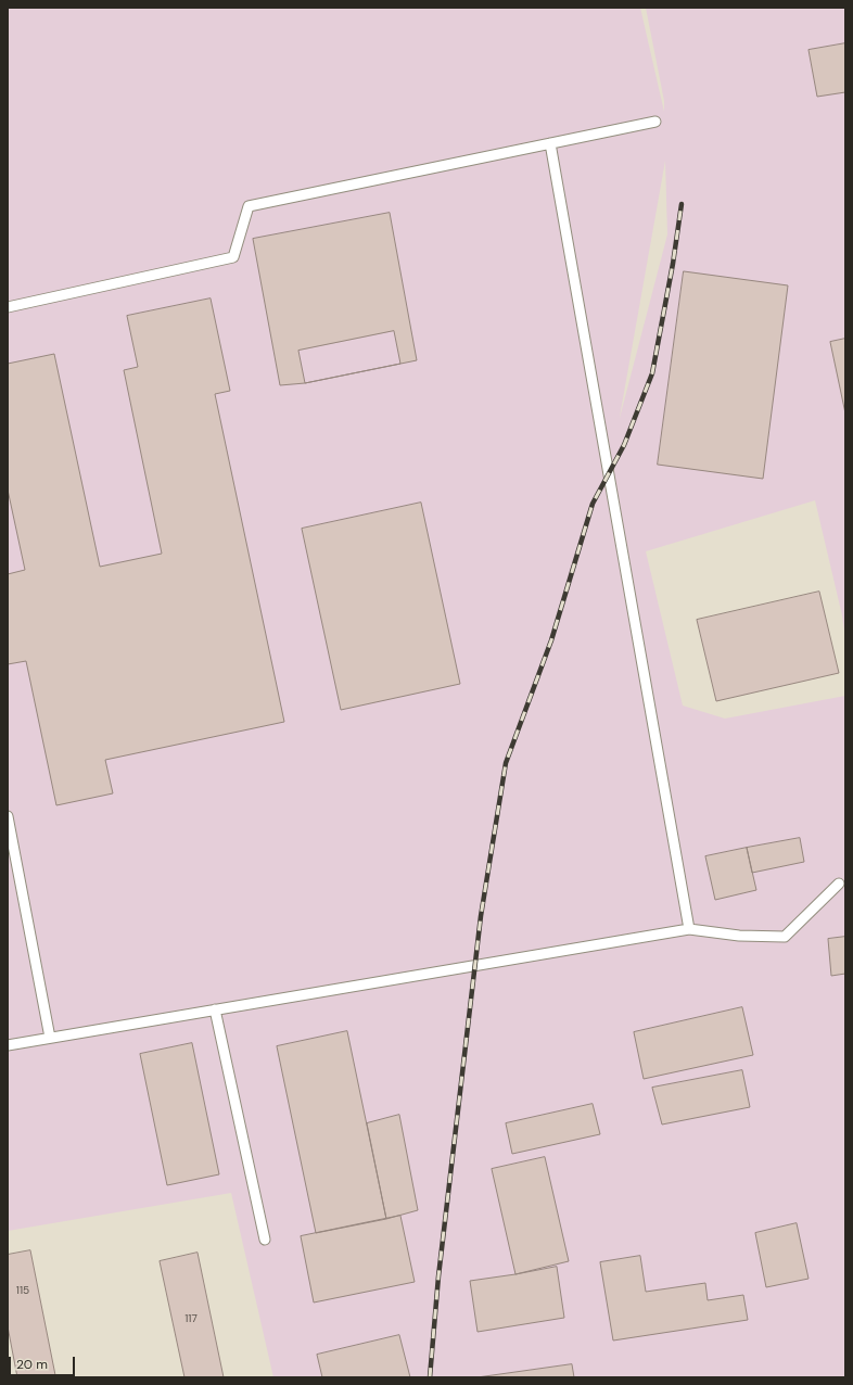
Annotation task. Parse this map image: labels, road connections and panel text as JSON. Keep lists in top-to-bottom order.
{
  "house_numbers": ["115", "117"],
  "scale_bar": "20 m"
}
